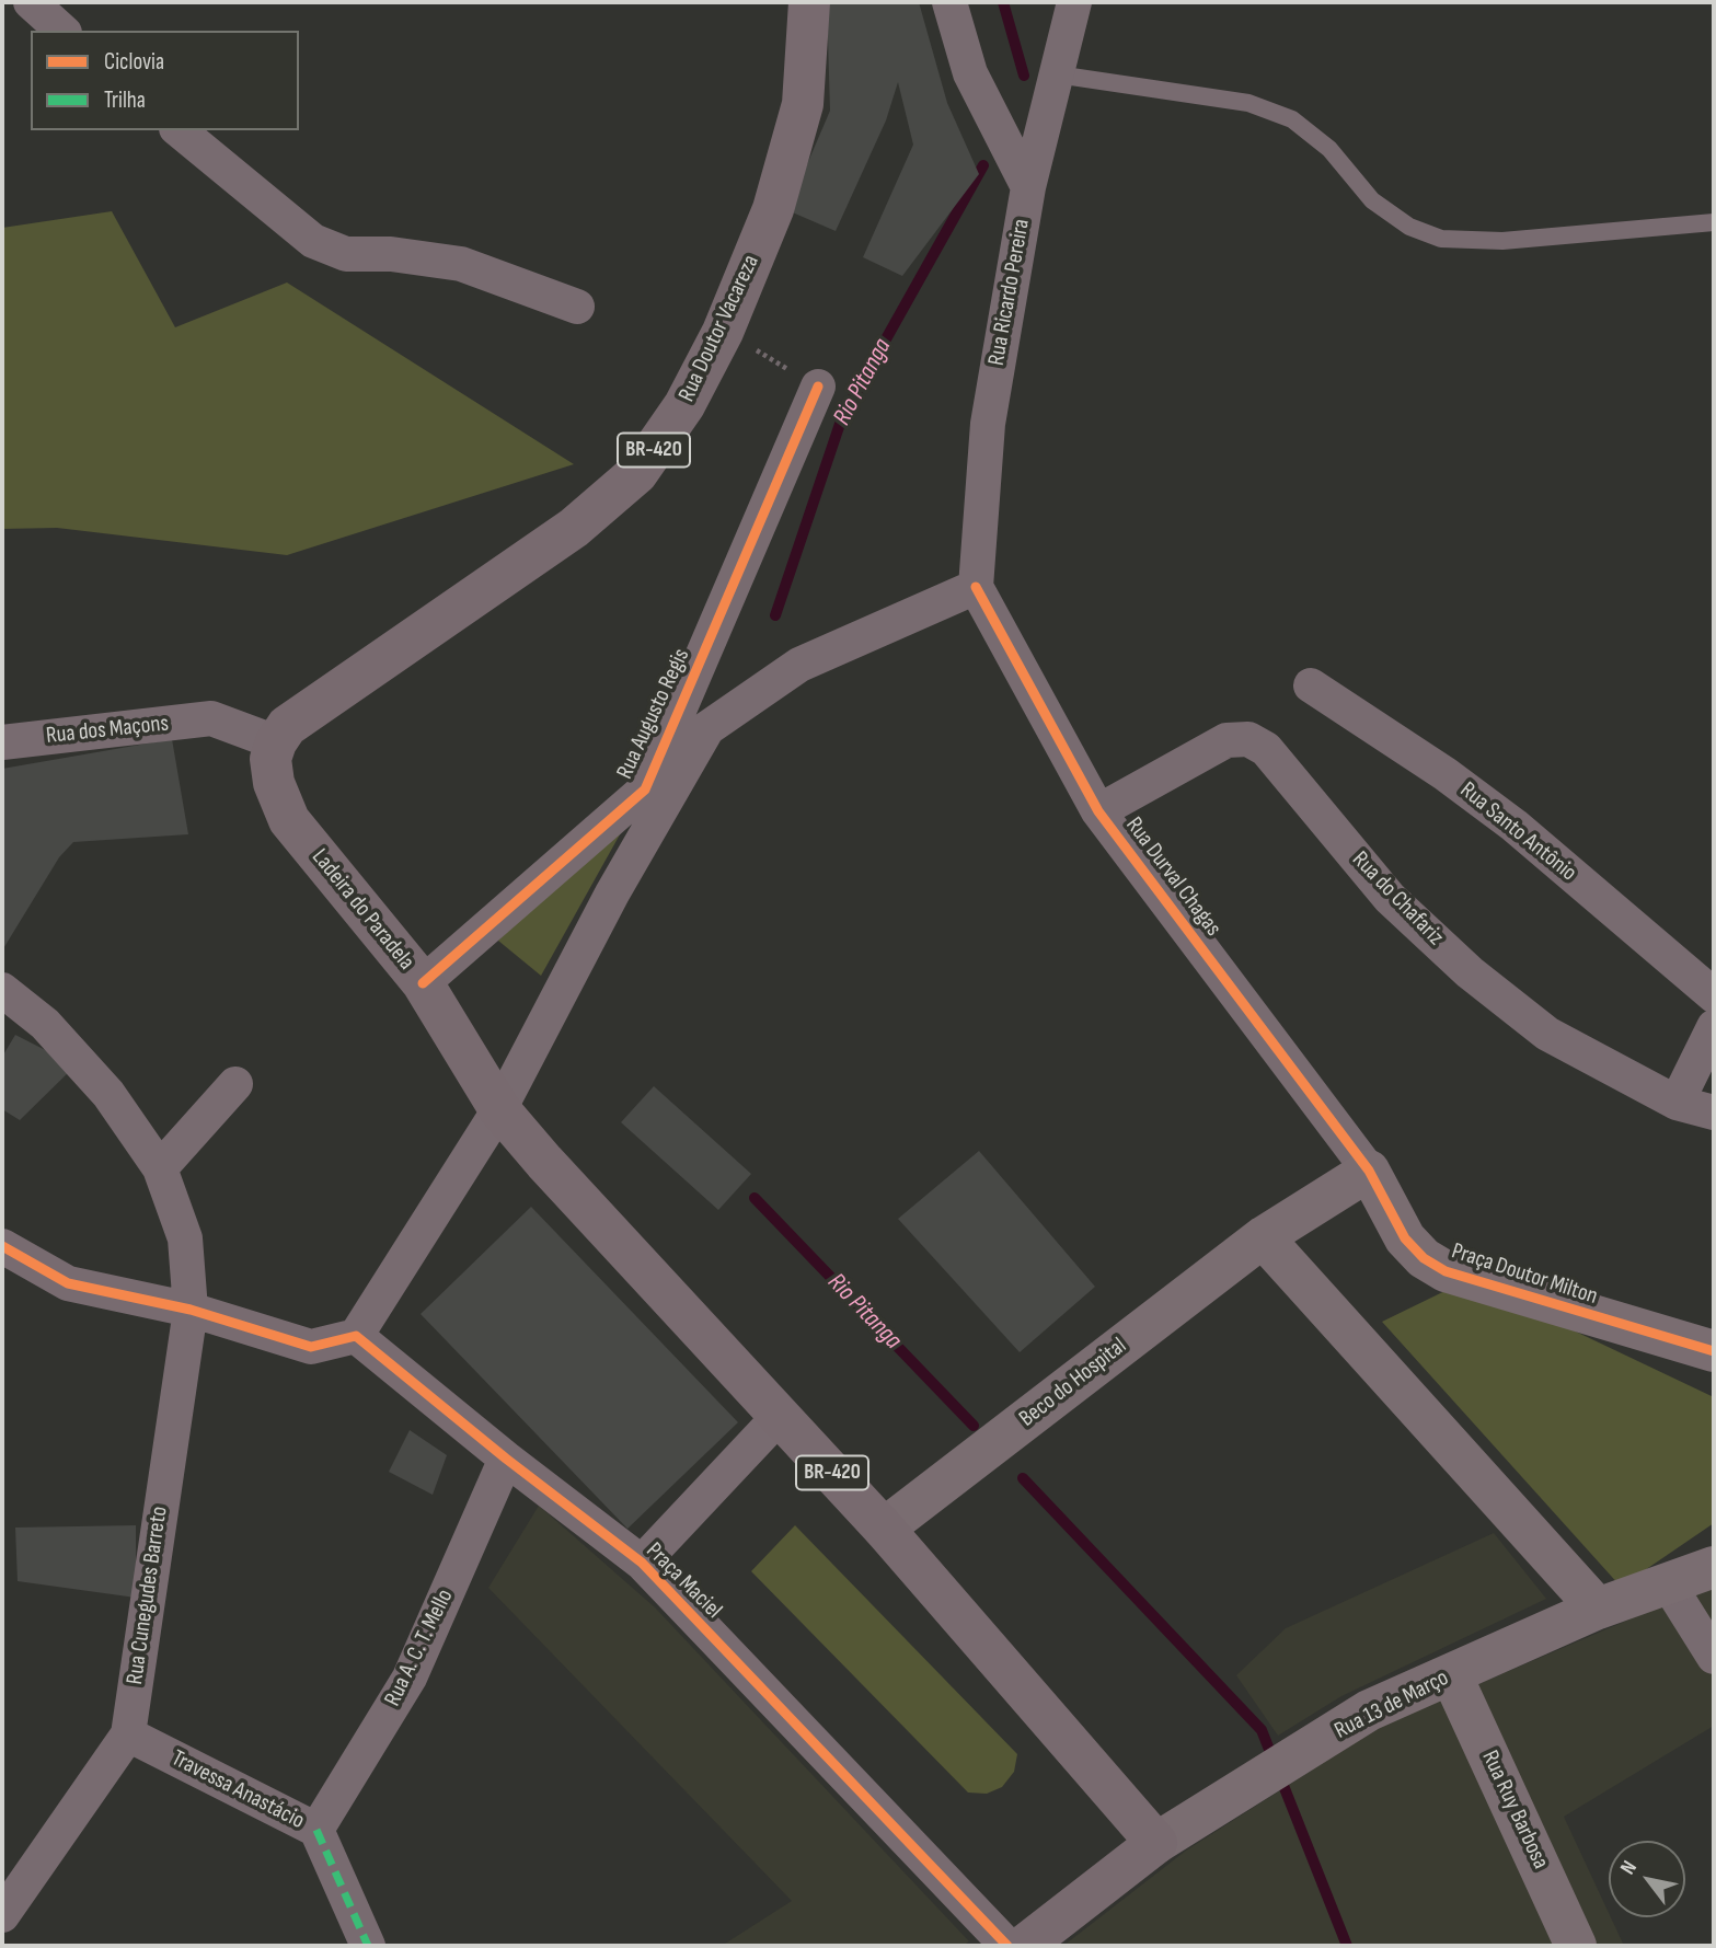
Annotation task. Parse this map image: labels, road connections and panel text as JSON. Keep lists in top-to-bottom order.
{
  "streets": {
    "main road": ["Rua Doutor Vacareza", "BR-420", "Ladeira do Paradela"],
    "street": [
      "Rua Ricardo Pereira",
      "Rua Augusto Regis",
      "Rua dos Maçons",
      "Rua Santo Antônio",
      "Rua Durval Chagas",
      "Rua do Chafariz",
      "Praça Doutor Milton",
      "Beco do Hospital",
      "Praça Maciel",
      "Rua Cunegudes Barreto",
      "Rua A. C. T. Mello",
      "Rua 13 de Março",
      "Travessa Anastácio",
      "Rua Ruy Barbosa"
    ]
  },
  "crossings": [
    ["Rua Ricardo Pereira", "Rua Durval Chagas"],
    ["Rua Doutor Vacareza", "Rua dos Maçons"],
    ["Rua Doutor Vacareza", "Ladeira do Paradela"],
    ["BR-420", "Ladeira do Paradela"],
    ["BR-420", "Beco do Hospital"],
    ["BR-420", "Praça Maciel"],
    ["BR-420", "Rua 13 de Março"],
    ["Rua Augusto Regis", "Ladeira do Paradela"],
    ["Rua dos Maçons", "Ladeira do Paradela"],
    ["Rua Durval Chagas", "Rua do Chafariz"],
    ["Rua Durval Chagas", "Praça Doutor Milton"],
    ["Praça Maciel", "Rua A. C. T. Mello"],
    ["Rua Cunegudes Barreto", "Travessa Anastácio"],
    ["Rua A. C. T. Mello", "Travessa Anastácio"],
    ["Rua 13 de Março", "Rua Ruy Barbosa"]
  ],
  "water": ["Rio Pitanga"],
  "legend": ["Ciclovia", "Trilha"],
  "north": "top left"
}
